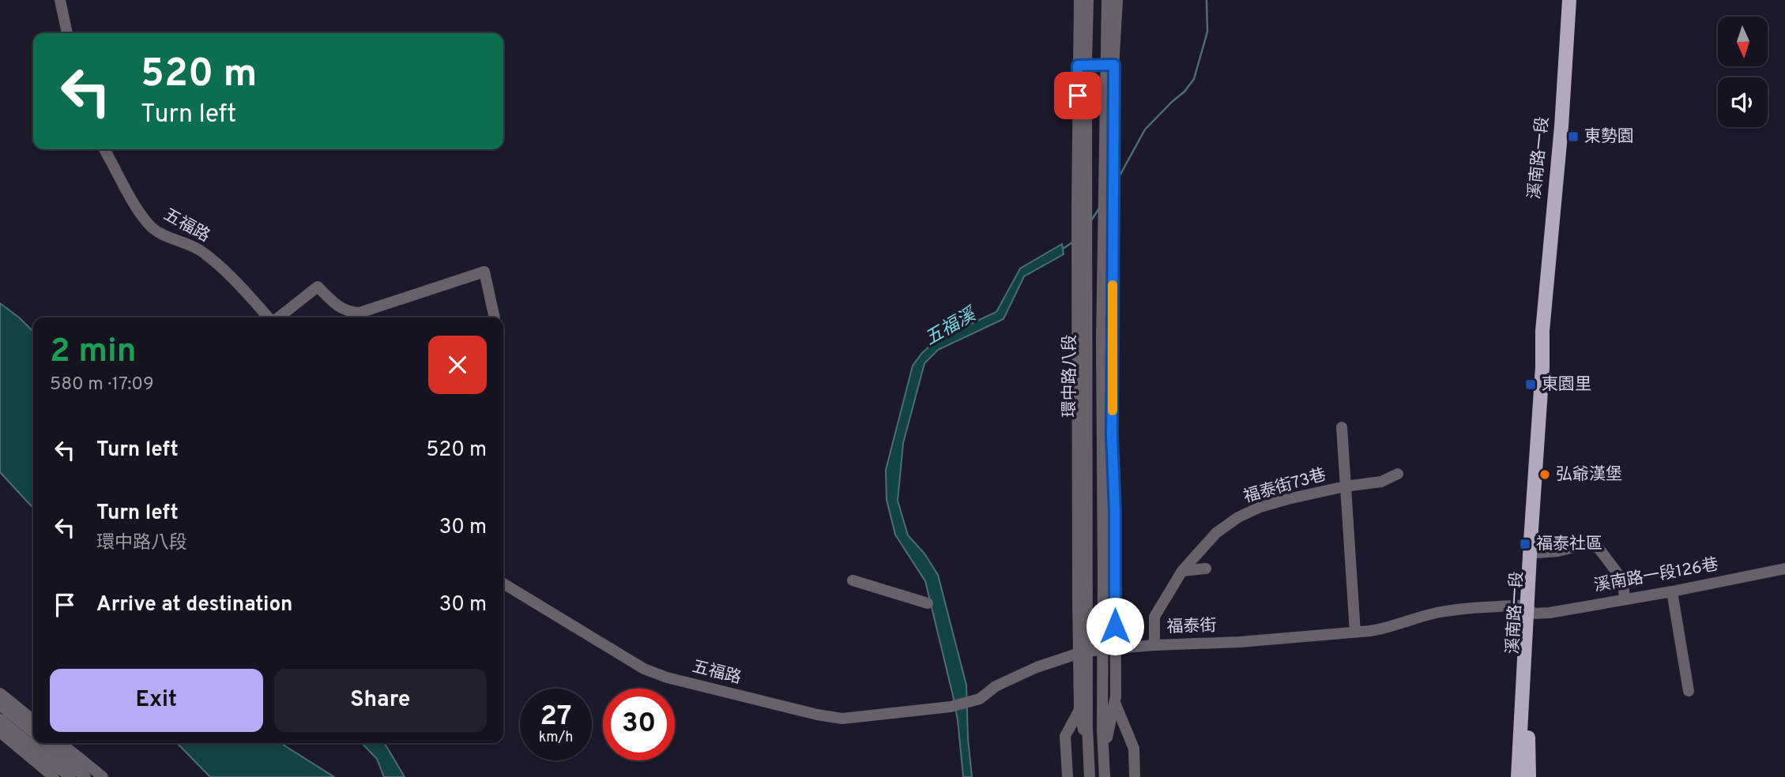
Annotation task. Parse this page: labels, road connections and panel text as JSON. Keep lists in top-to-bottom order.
{
  "streets": {
    "main road": ["溪南路一段"],
    "street": [
      "五福路",
      "環中路八段",
      "福泰街73巷",
      "溪南路一段126巷",
      "福泰街"
    ]
  },
  "crossings": [
    ["溪南路一段", "溪南路一段126巷"],
    ["溪南路一段", "福泰街"],
    ["五福路", "福泰街"],
    ["環中路八段", "福泰街"],
    ["福泰街73巷", "福泰街"],
    ["溪南路一段126巷", "福泰街"]
  ],
  "water": ["五福溪"],
  "places": {
    "transit": ["東勢園", "東園里", "福泰社區"],
    "other": ["弘爺漢堡"]
  },
  "north": "bottom",
  "page": {
    "turn": ["520 m", "Turn left"],
    "heading": ["2 min", "580 m · 17:09"],
    "list": [
      {
        "name": "Turn left",
        "value": "520 m"
      },
      {
        "name": "Turn left",
        "note": "環中路八段",
        "value": "30 m"
      },
      {
        "name": "Arrive at destination",
        "value": "30 m"
      }
    ],
    "buttons": ["Exit", "Share"],
    "speed": "27 km/h",
    "limit": "30"
  }
}
